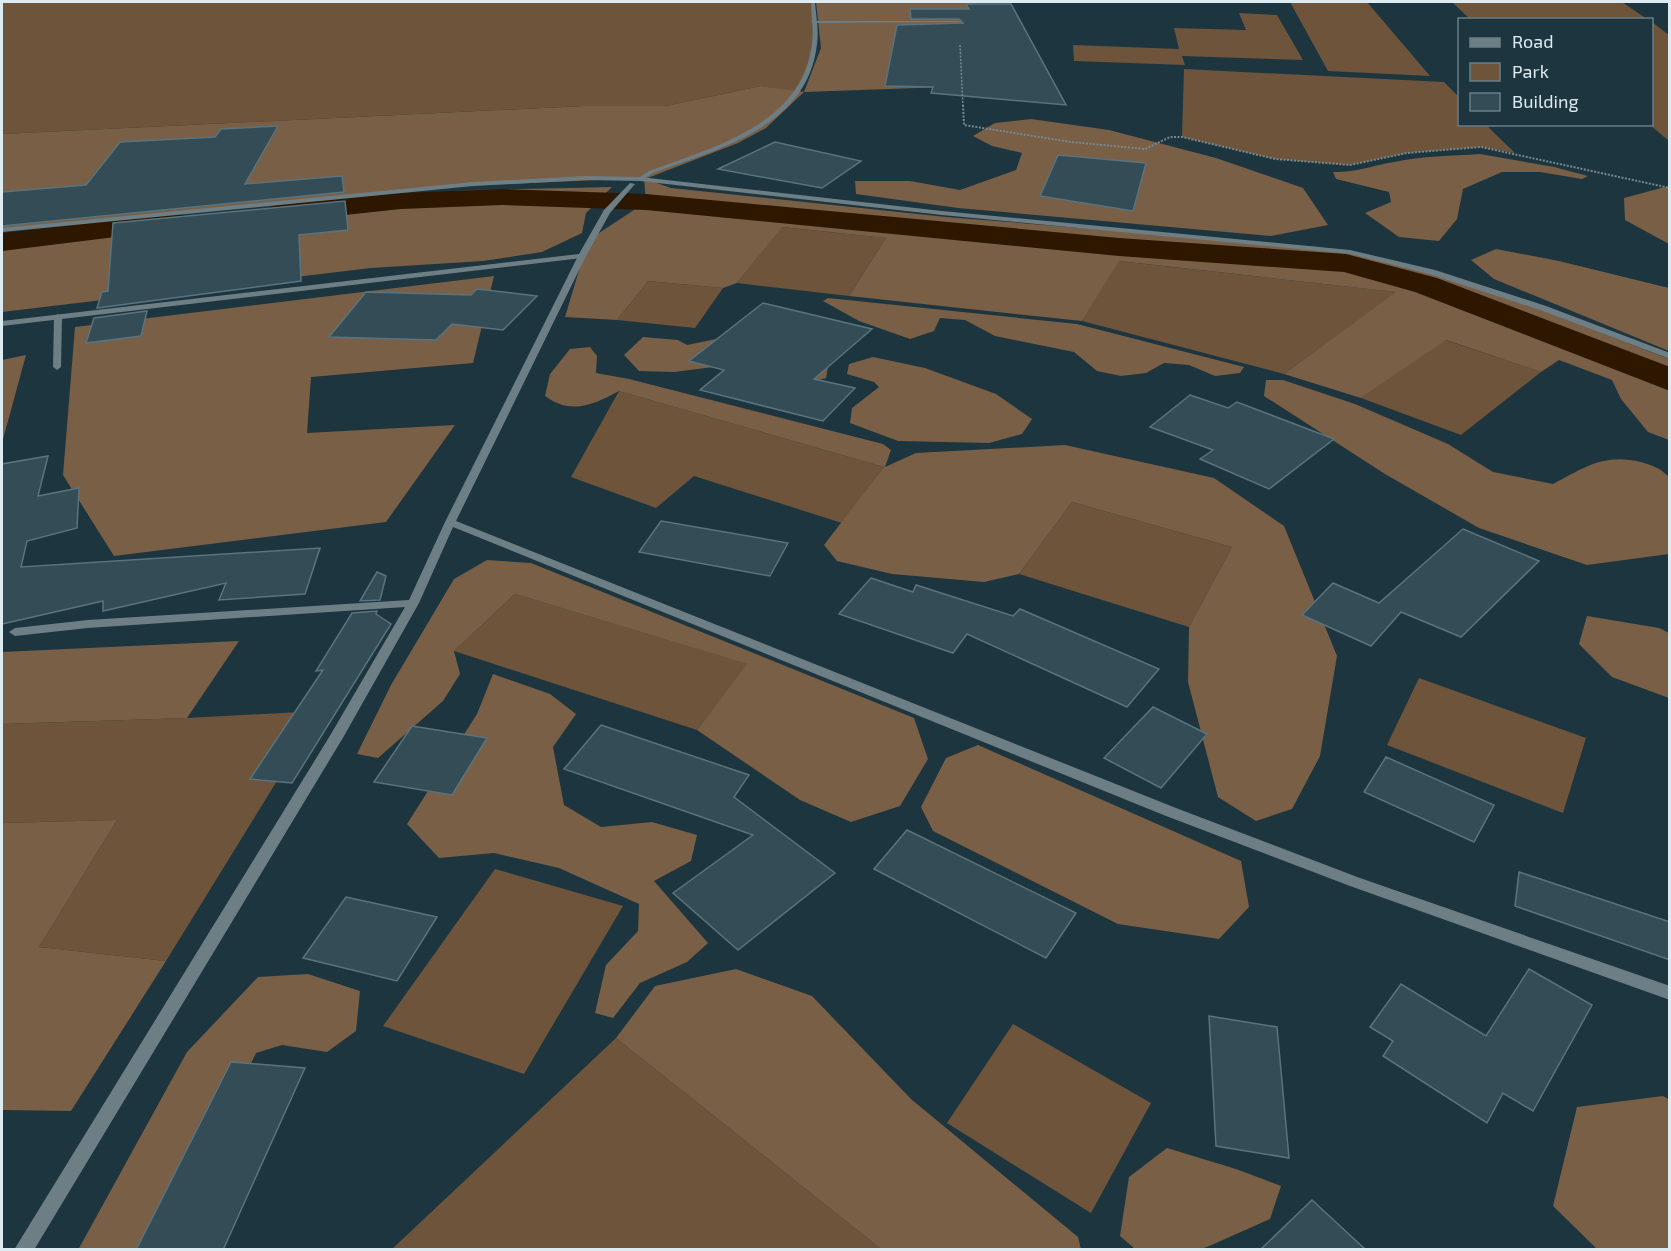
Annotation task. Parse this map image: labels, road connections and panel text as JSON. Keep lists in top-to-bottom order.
{
  "legend": ["Road", "Park", "Building"]
}
